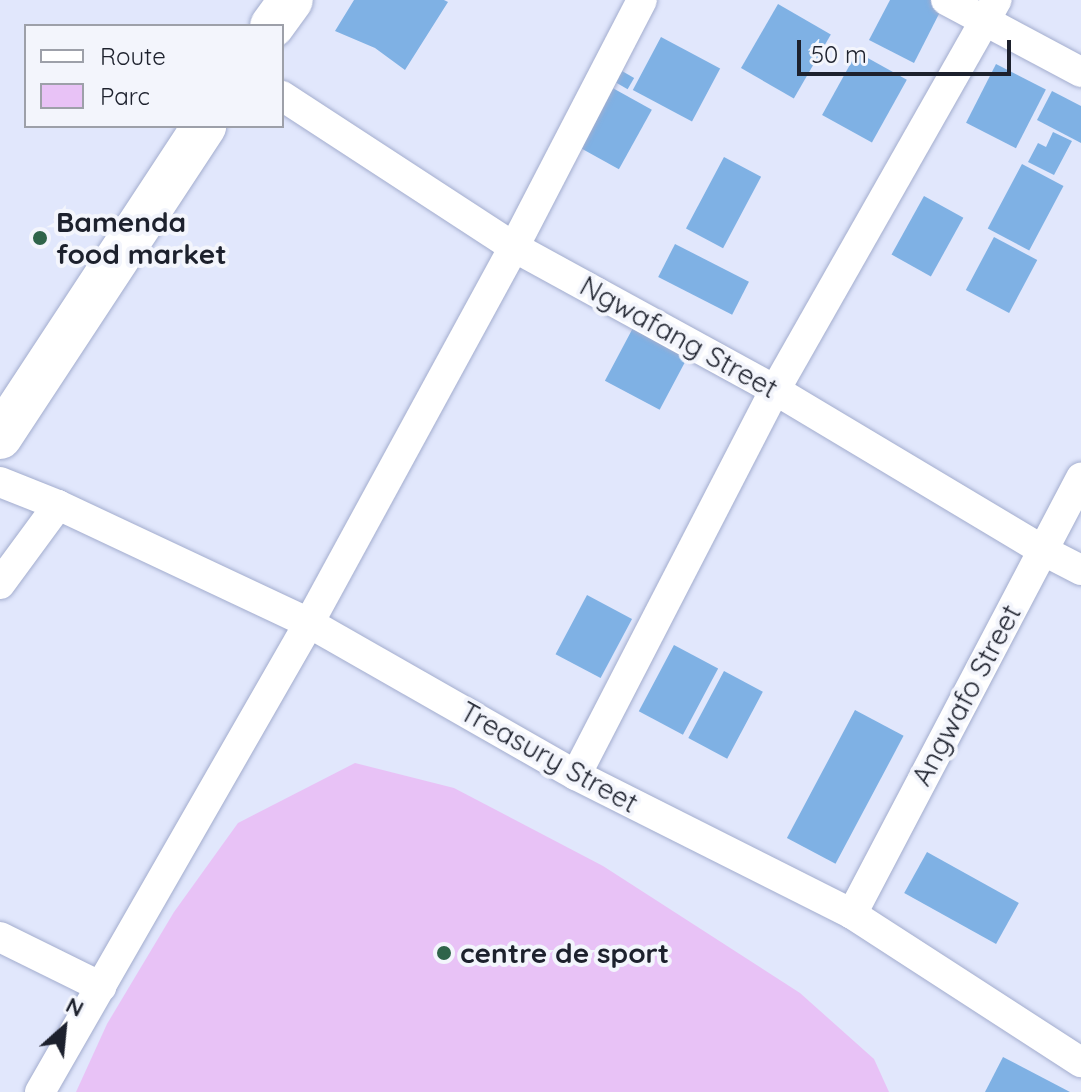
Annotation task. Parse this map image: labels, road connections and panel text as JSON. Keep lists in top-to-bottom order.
{
  "streets": {
    "street": ["Ngwafang Street", "Angwafo Street", "Treasury Street"]
  },
  "crossings": [
    ["Ngwafang Street", "Angwafo Street"],
    ["Angwafo Street", "Treasury Street"]
  ],
  "places": ["Bamenda food market", "centre de sport"],
  "legend": ["Route", "Parc"],
  "scale_bar": "50 m",
  "north": "top right"
}
